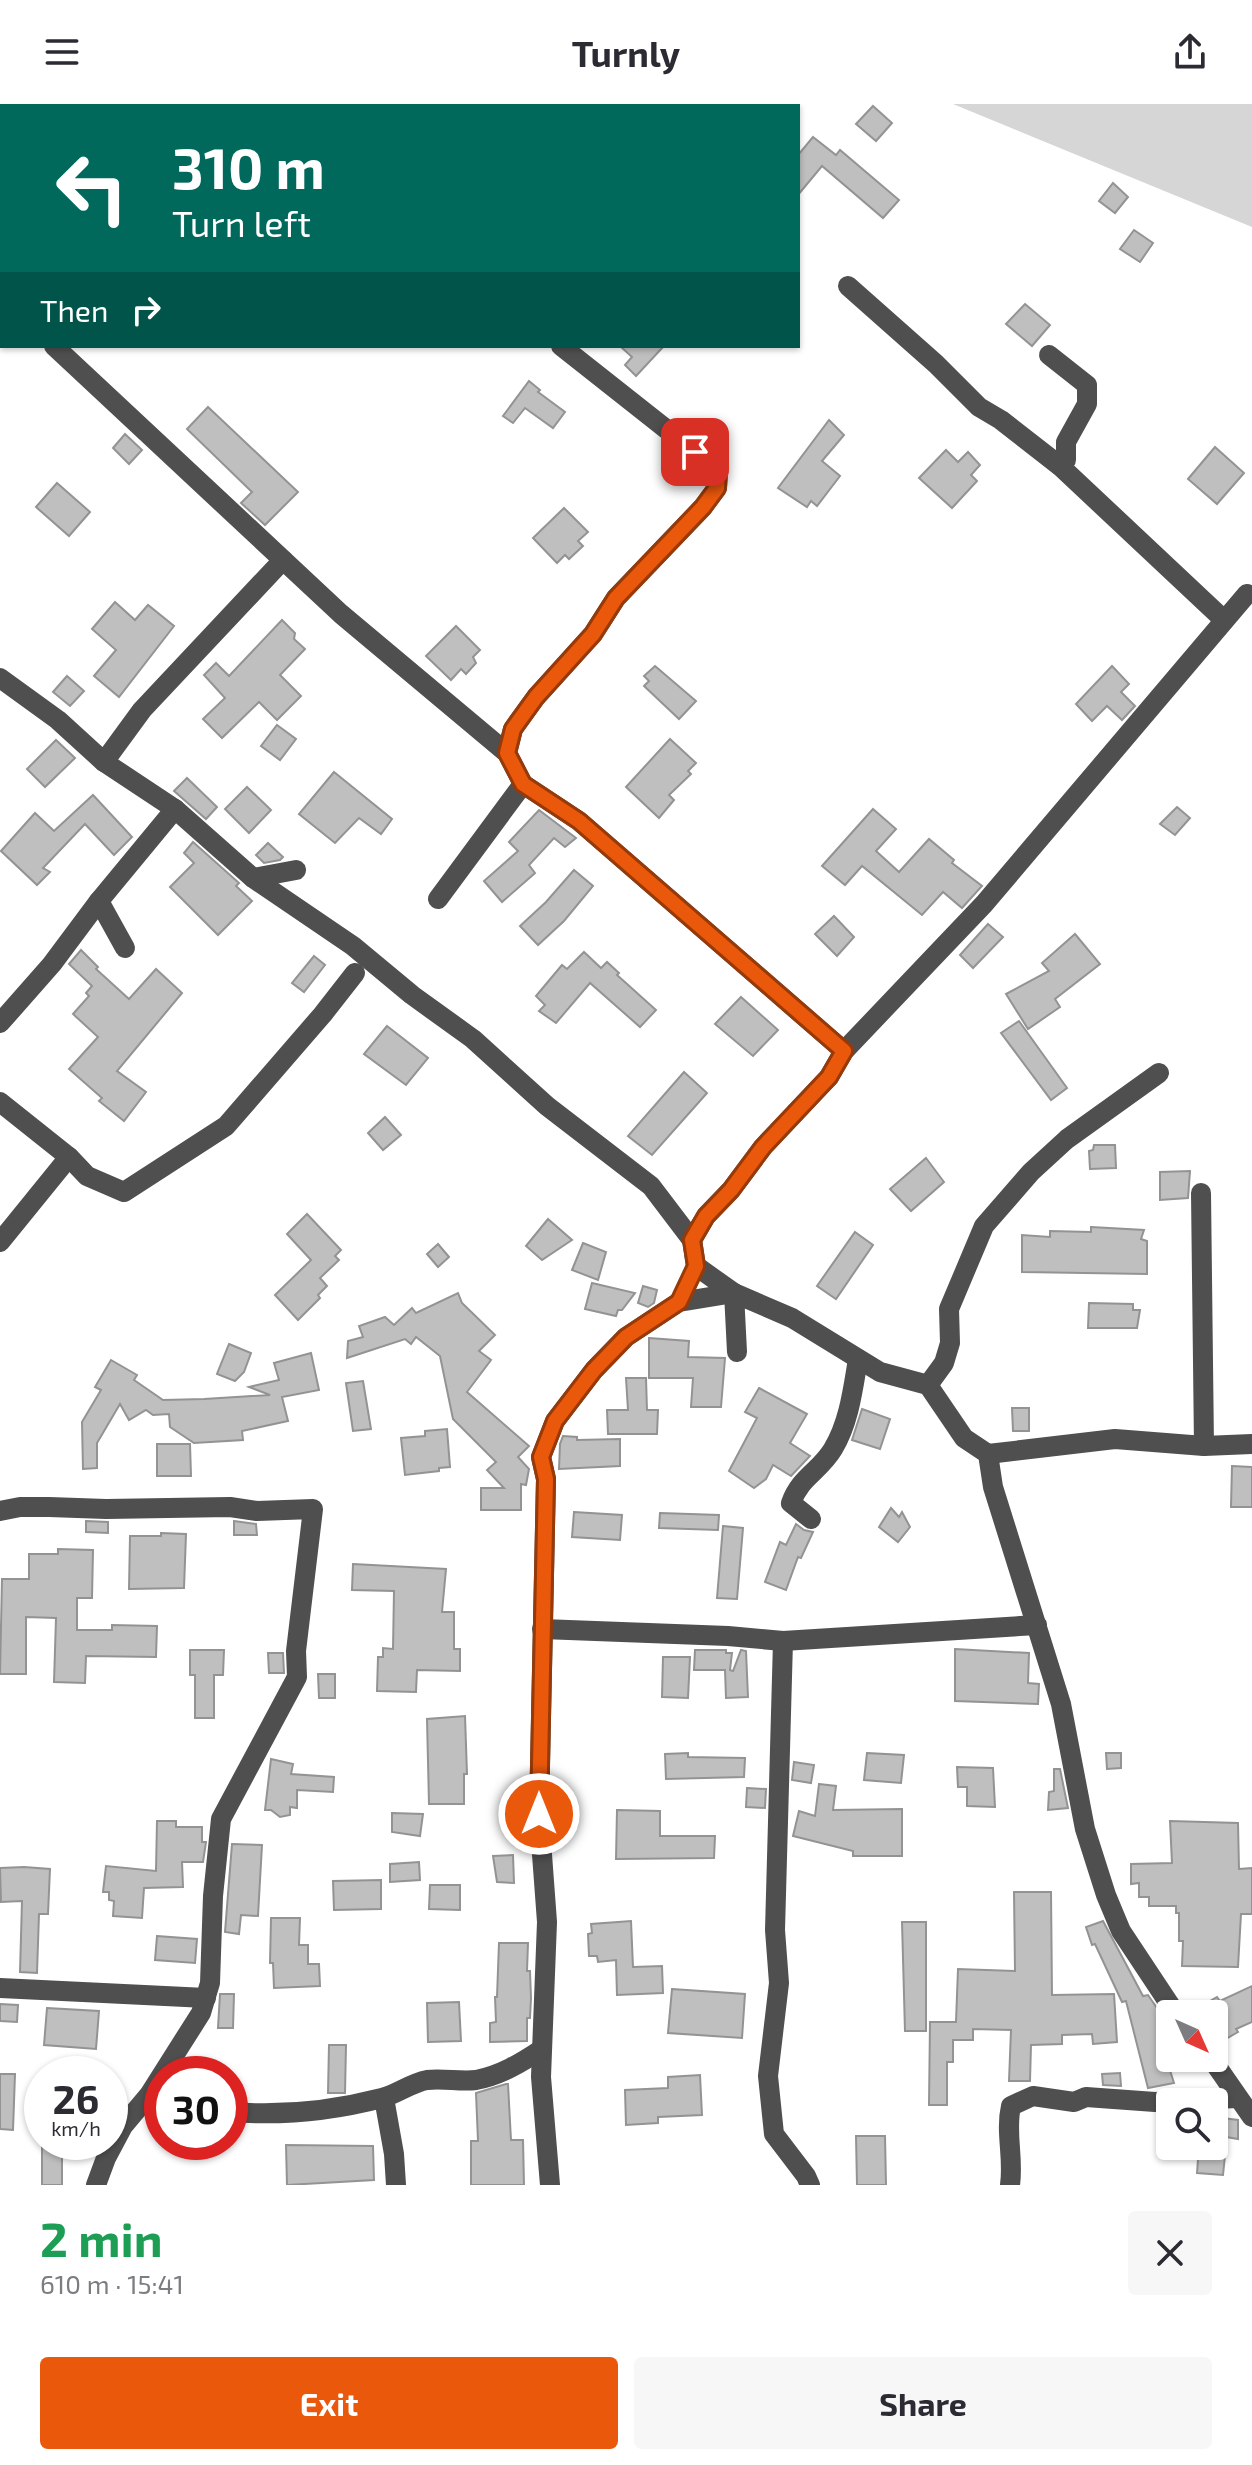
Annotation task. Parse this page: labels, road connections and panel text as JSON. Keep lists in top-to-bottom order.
{
  "north": "bottom right",
  "page": {
    "header": "Turnly",
    "turn": ["310 m", "Turn left"],
    "then": "Then",
    "speed": "26 km/h",
    "limit": "30",
    "heading": ["2 min", "610 m · 15:41"],
    "buttons": ["Exit", "Share"]
  }
}
